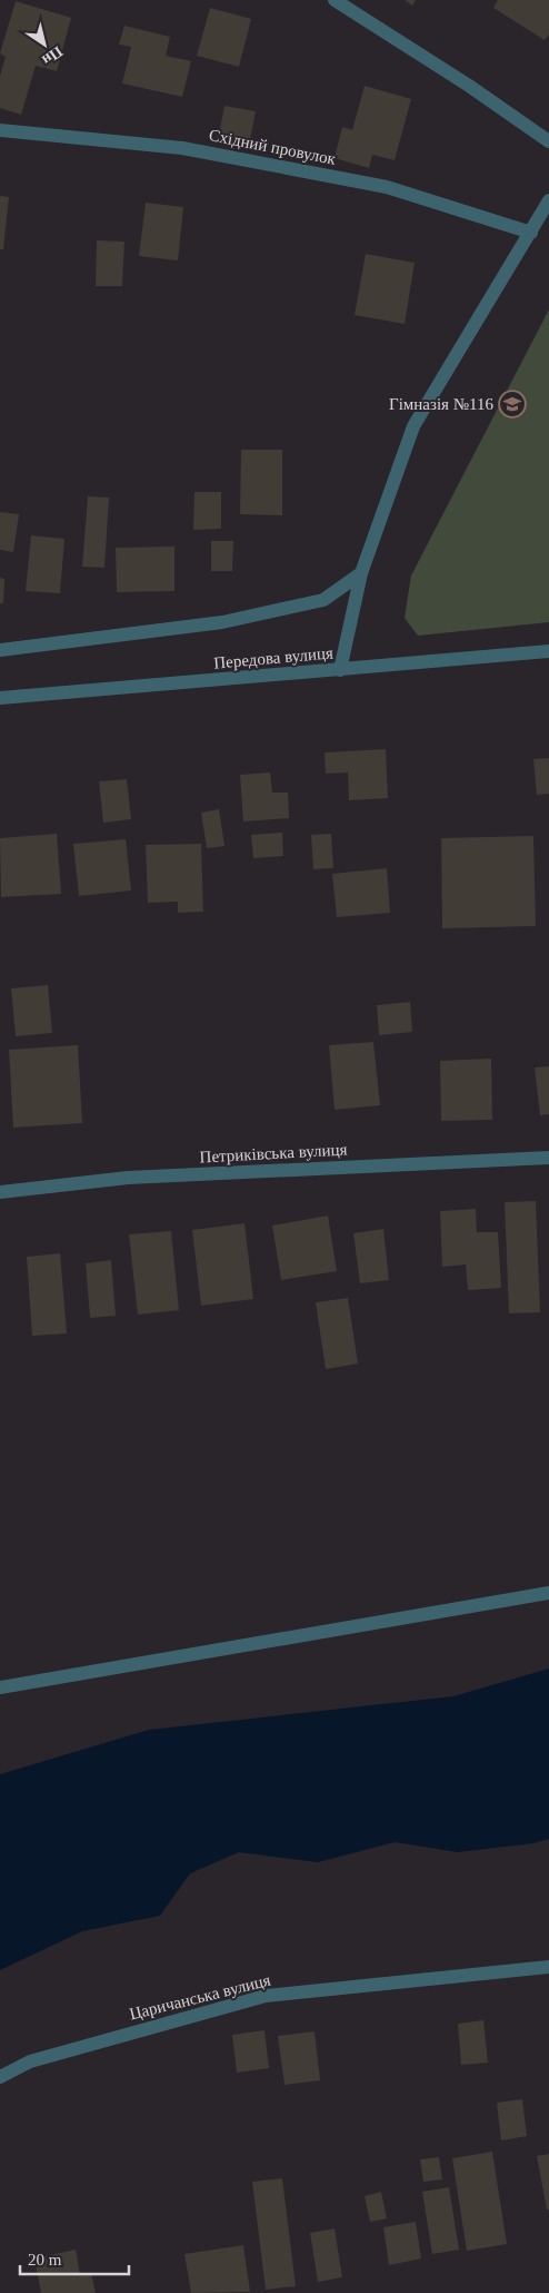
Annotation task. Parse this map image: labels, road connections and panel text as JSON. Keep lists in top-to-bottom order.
{
  "streets": {
    "street": [
      "Східний провулок",
      "Передова вулиця",
      "Петриківська вулиця",
      "Царичанська вулиця"
    ]
  },
  "places": {
    "school or university": ["Гімназія №116"]
  },
  "scale_bar": "20 m",
  "north": "bottom right"
}
